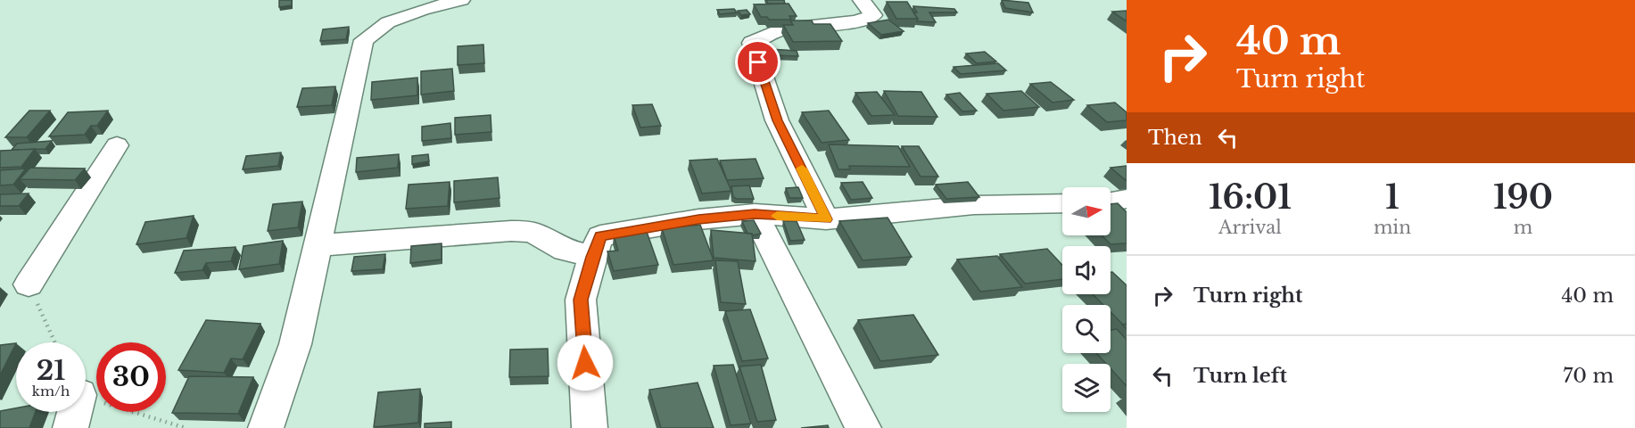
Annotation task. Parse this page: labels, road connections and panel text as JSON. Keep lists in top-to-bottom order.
{
  "north": "right",
  "page": {
    "turn": ["40 m", "Turn right"],
    "then": "Then",
    "eta": [
      "16:01",
      "Arrival",
      "1",
      "min",
      "190",
      "m"
    ],
    "list": [
      {
        "name": "Turn right",
        "value": "40 m"
      },
      {
        "name": "Turn left",
        "value": "70 m"
      }
    ],
    "speed": "21 km/h",
    "limit": "30"
  }
}
